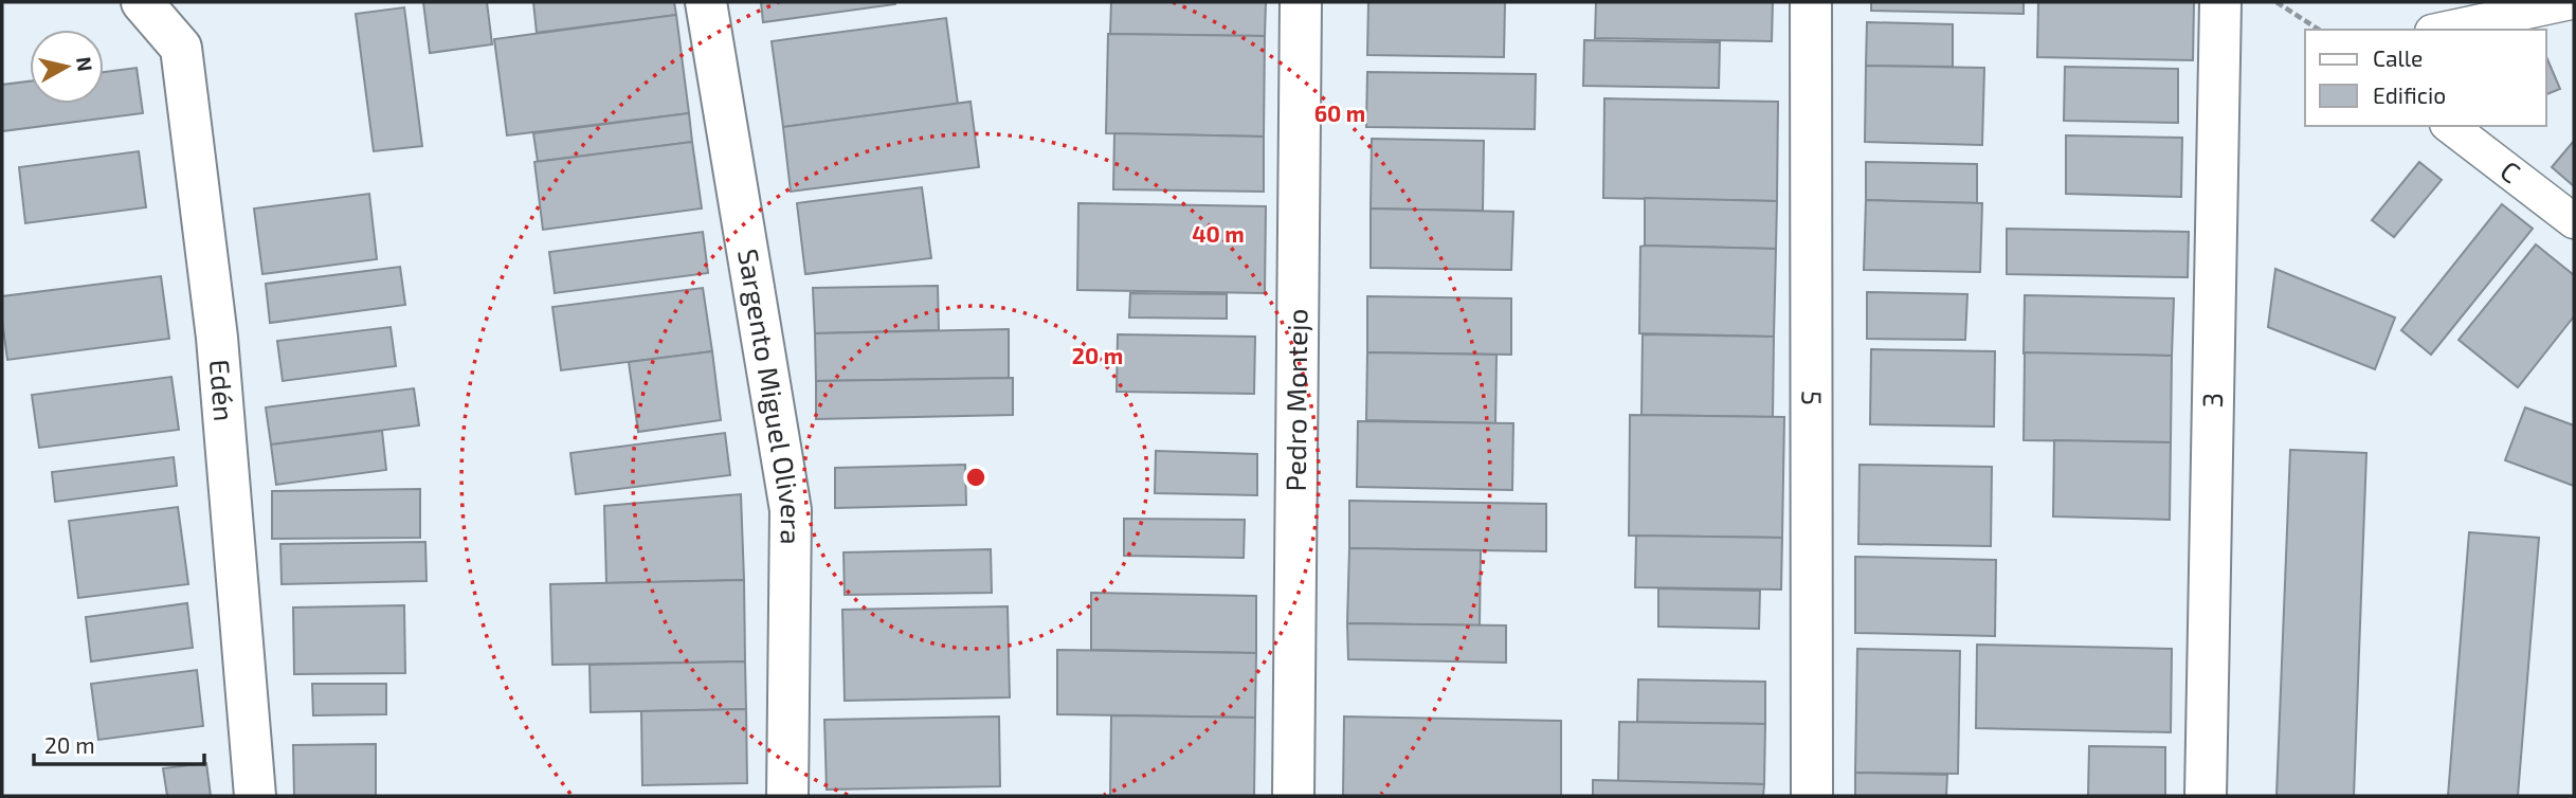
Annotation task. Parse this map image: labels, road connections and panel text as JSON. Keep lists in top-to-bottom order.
{
  "streets": {
    "street": [
      "Edén",
      "Sargento Miguel Olivera",
      "Pedro Montejo",
      "5",
      "3"
    ],
    "lane": ["C"]
  },
  "legend": ["Calle", "Edificio"],
  "scale_bar": "20 m",
  "north": "right",
  "rings": ["60 m", "40 m", "20 m"]
}
